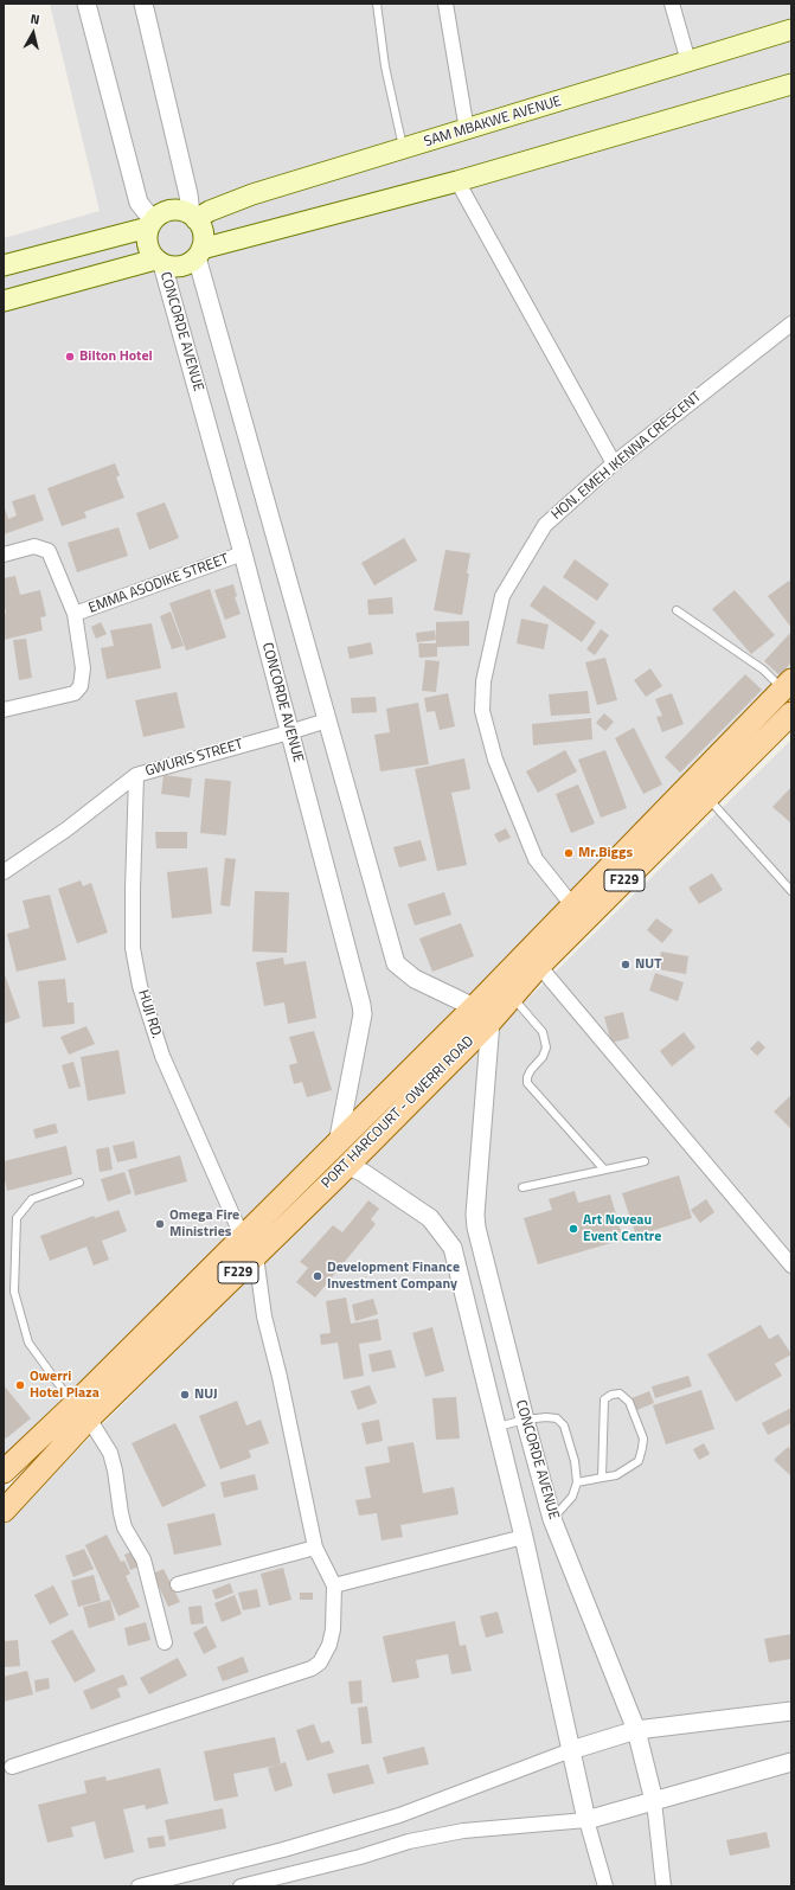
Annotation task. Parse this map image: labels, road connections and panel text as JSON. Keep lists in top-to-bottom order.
{
  "streets": {
    "main road": ["SAM MBAKWE AVENUE", "F229", "PORT HARCOURT - OWERRI ROAD"],
    "street": [
      "CONCORDE AVENUE",
      "HON. EMEH IKENNA CRESCENT",
      "EMMA ASODIKE STREET",
      "GWURIS STREET",
      "HUJI RD."
    ]
  },
  "crossings": [
    ["SAM MBAKWE AVENUE", "CONCORDE AVENUE"],
    ["CONCORDE AVENUE", "EMMA ASODIKE STREET"],
    ["CONCORDE AVENUE", "GWURIS STREET"],
    ["CONCORDE AVENUE", "PORT HARCOURT - OWERRI ROAD"],
    ["HON. EMEH IKENNA CRESCENT", "PORT HARCOURT - OWERRI ROAD"],
    ["GWURIS STREET", "HUJI RD."],
    ["HUJI RD.", "PORT HARCOURT - OWERRI ROAD"]
  ],
  "places": [
    "Bilton Hotel",
    "Mr.Biggs",
    "NUT",
    "Omega Fire Ministries",
    "Art Noveau Event Centre",
    "Development Finance Investment Company",
    "Owerri Hotel Plaza",
    "NUJ"
  ],
  "north": "top"
}
